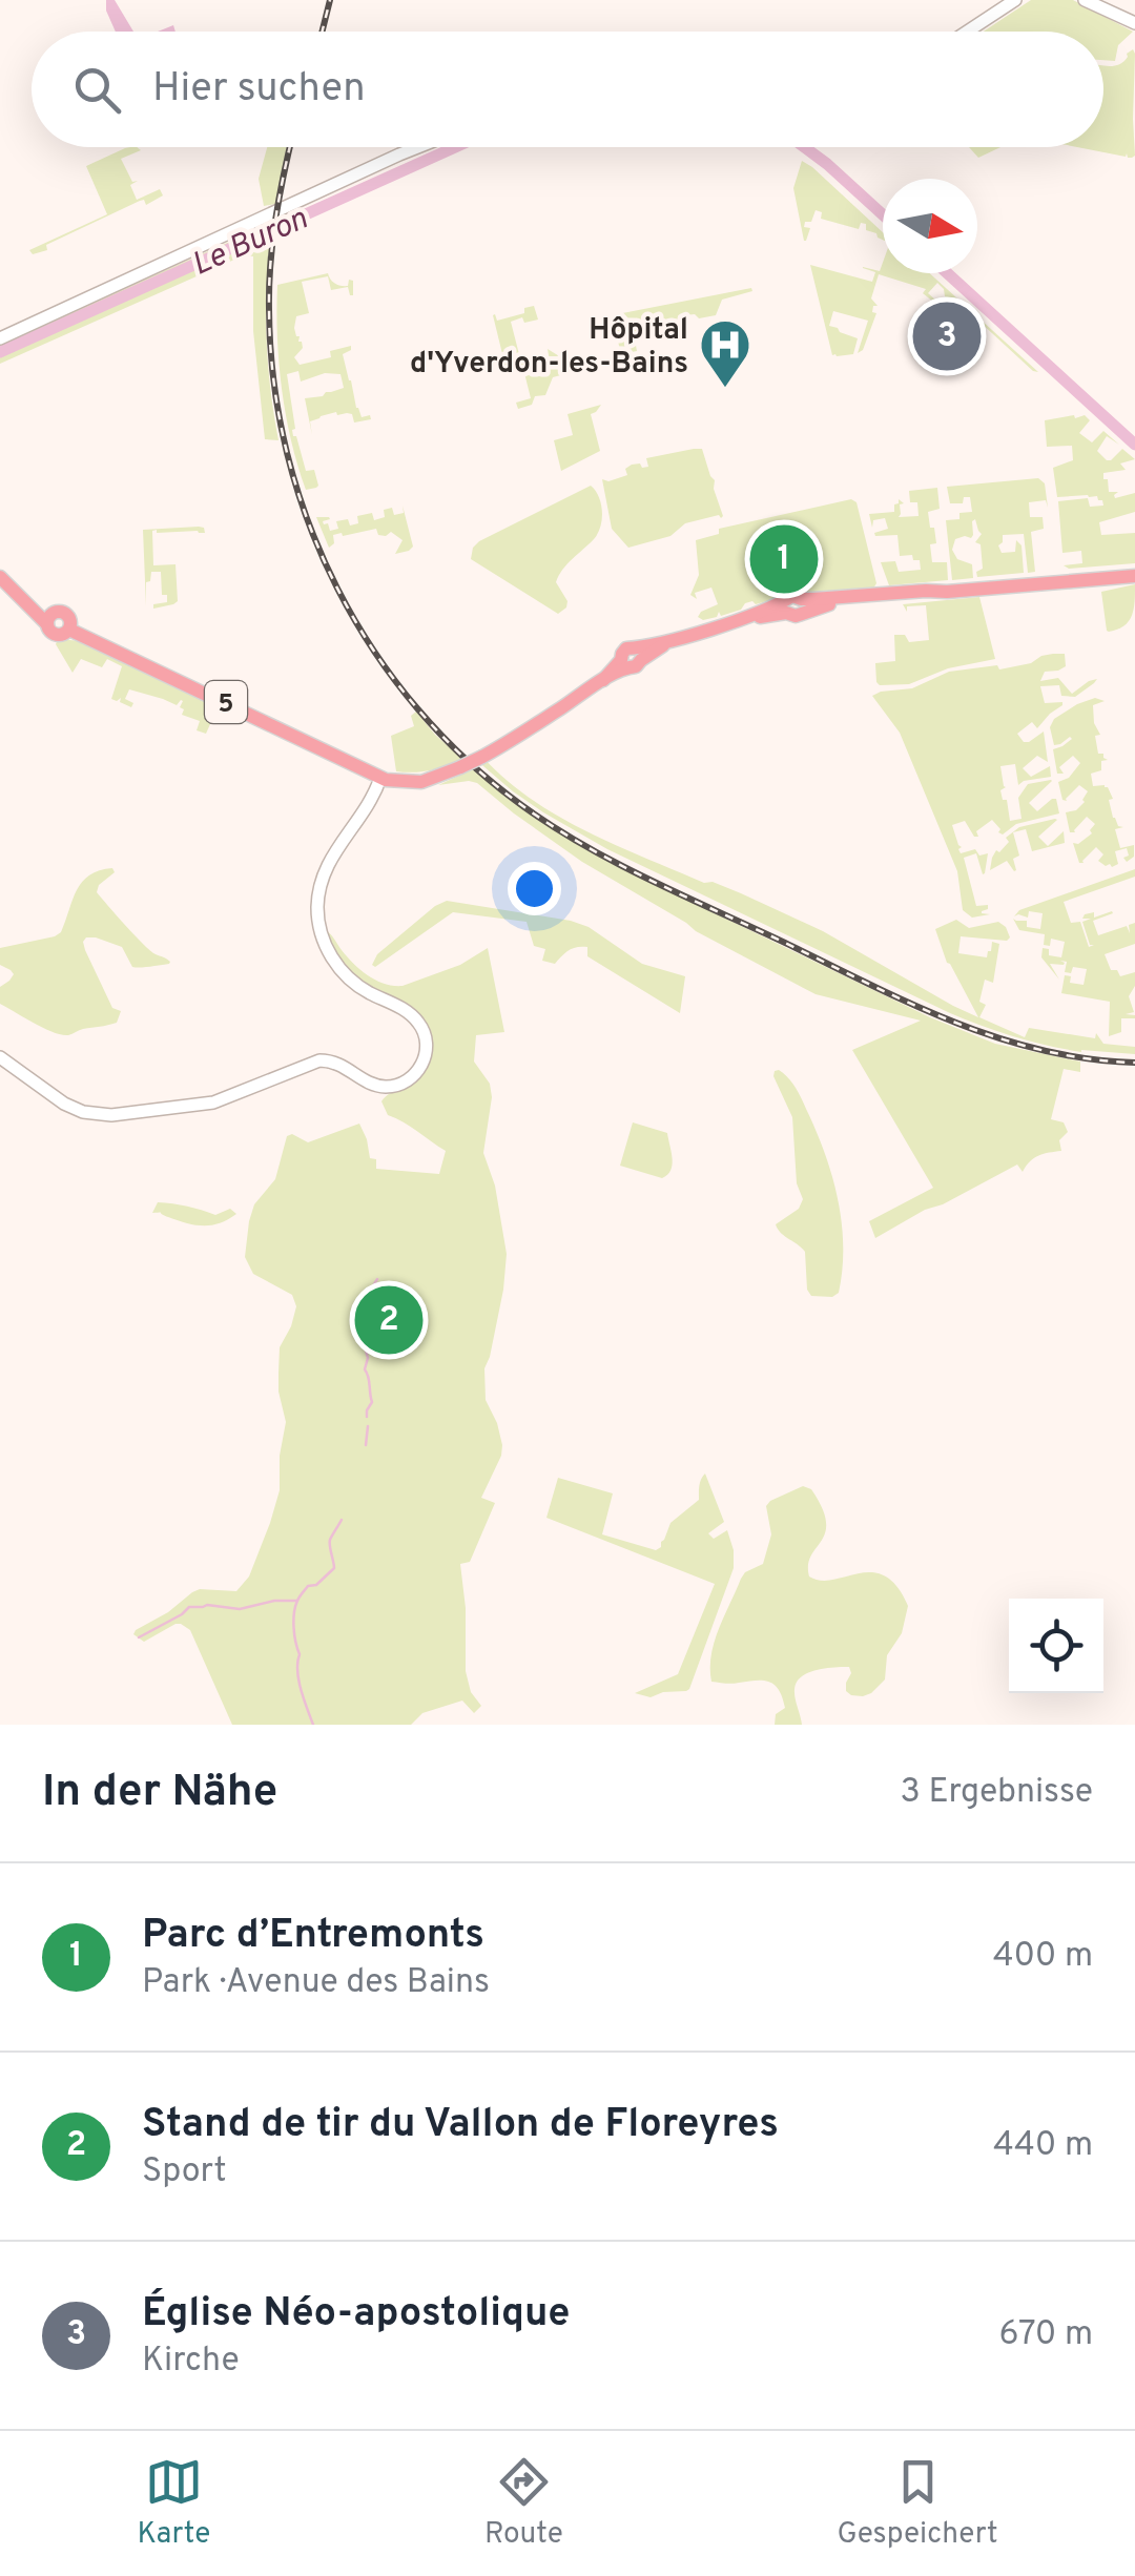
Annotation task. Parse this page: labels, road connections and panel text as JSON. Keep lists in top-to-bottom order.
{
  "streets": {
    "main road": ["5"]
  },
  "water": ["Le Buron"],
  "places": {
    "hospital": ["Hôpital d'Yverdon-les-Bains"]
  },
  "north": "right",
  "page": {
    "search": "Hier suchen",
    "pins": ["3", "1", "2"],
    "heading": ["In der Nähe", "3 Ergebnisse"],
    "list": [
      {
        "mark": "1",
        "name": "Parc d’Entremonts",
        "note": "Park · Avenue des Bains",
        "value": "400 m"
      },
      {
        "mark": "2",
        "name": "Stand de tir du Vallon de Floreyres",
        "note": "Sport",
        "value": "440 m"
      },
      {
        "mark": "3",
        "name": "Église Néo-apostolique",
        "note": "Kirche",
        "value": "670 m"
      }
    ],
    "nav": ["Karte", "Route", "Gespeichert"]
  }
}
